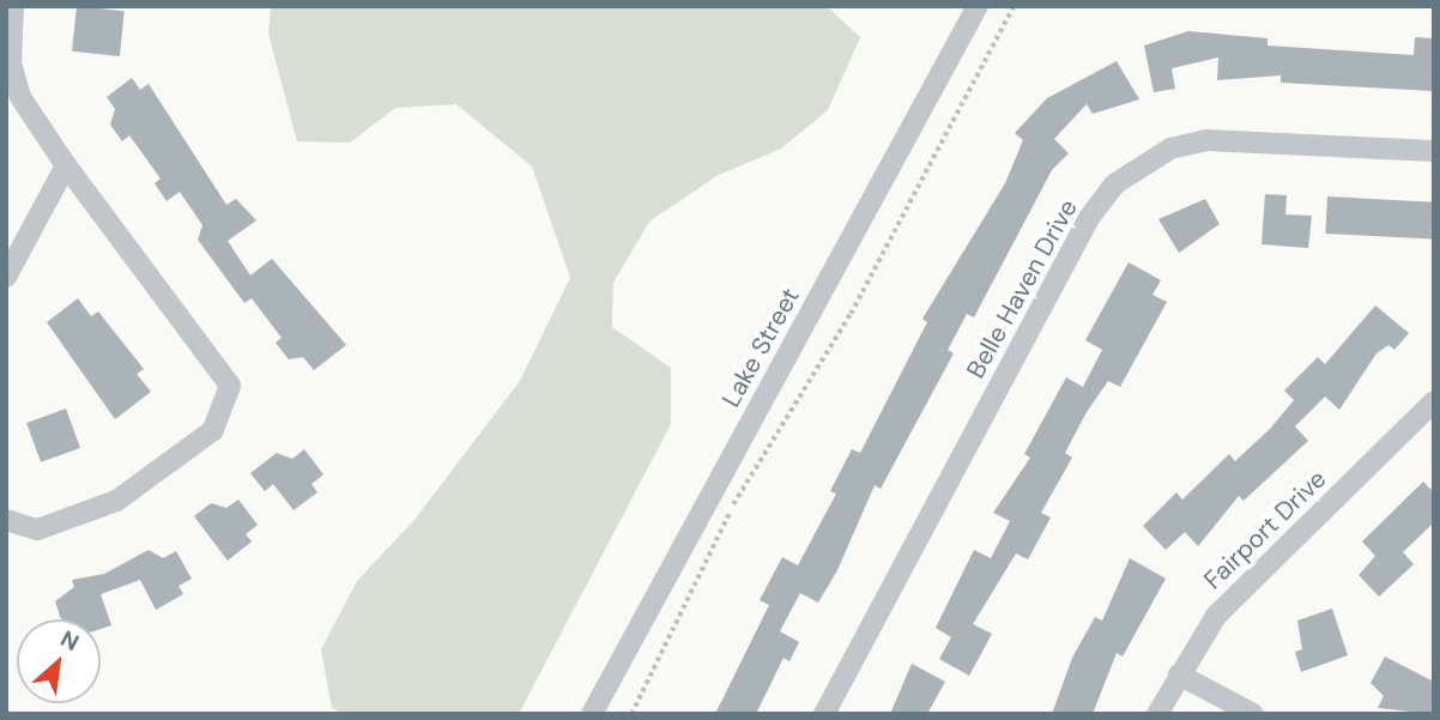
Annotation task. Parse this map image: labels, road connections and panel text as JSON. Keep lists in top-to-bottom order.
{
  "streets": {
    "street": ["Belle Haven Drive", "Lake Street", "Fairport Drive"]
  },
  "north": "top right"
}
